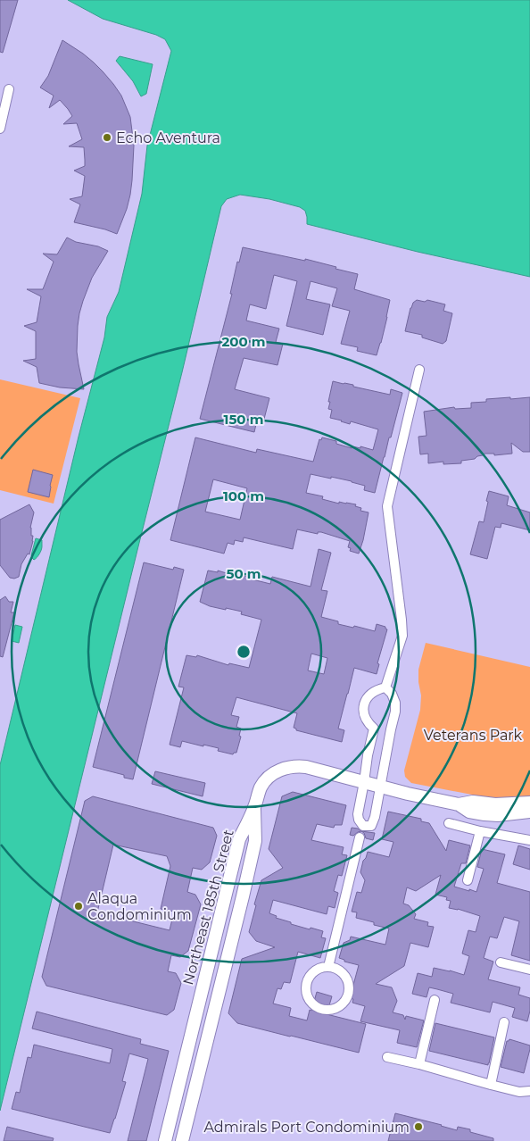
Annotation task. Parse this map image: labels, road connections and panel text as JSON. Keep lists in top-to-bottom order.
{
  "streets": {
    "street": ["Northeast 185th Street"]
  },
  "parks": ["Veterans Park"],
  "places": ["Echo Aventura", "Alaqua Condominium", "Admirals Port Condominium"],
  "rings": [
    "200 m",
    "150 m",
    "100 m",
    "50 m"
  ]
}
